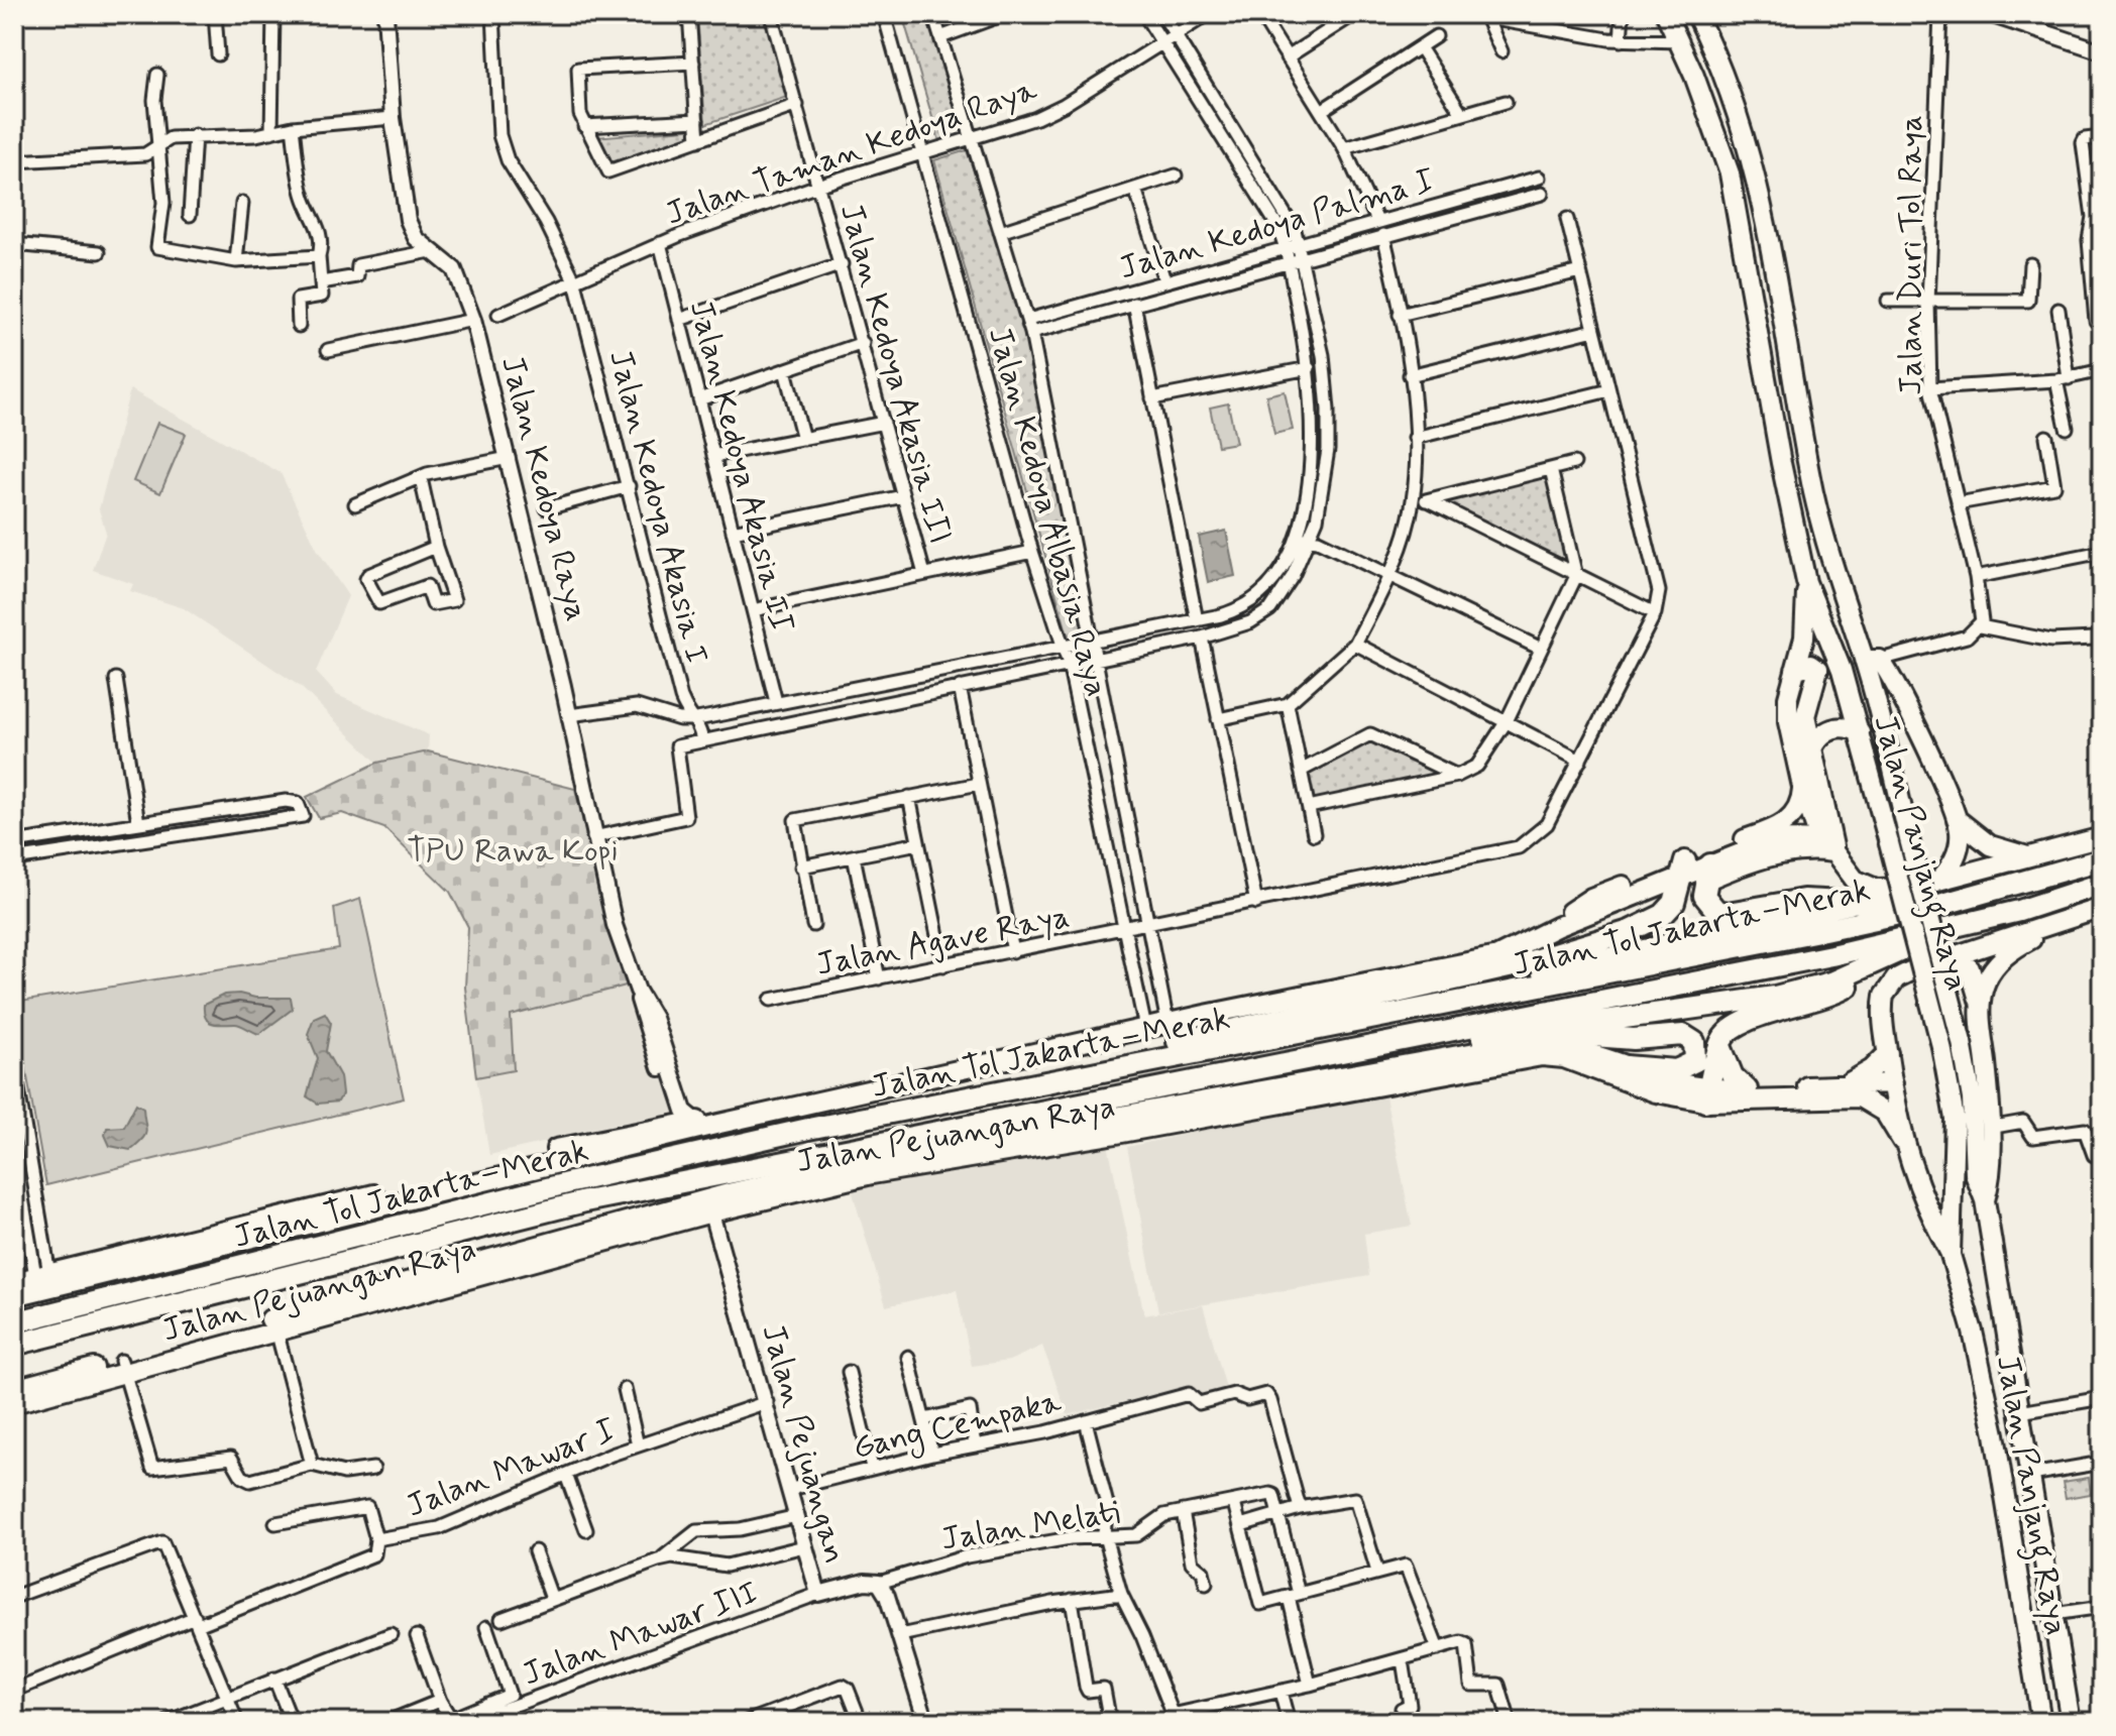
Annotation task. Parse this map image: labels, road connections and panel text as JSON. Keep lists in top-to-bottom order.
{
  "streets": {
    "highway": ["Jalan Tol Jakarta–Merak"],
    "main road": ["Jalan Panjang Raya", "Jalan Pejuangan Raya"],
    "street": [
      "Jalan Taman Kedoya Raya",
      "Jalan Kedoya Palma I",
      "Jalan Duri Tol Raya",
      "Jalan Kedoya Akasia III",
      "Jalan Kedoya Akasia II",
      "Jalan Kedoya Raya",
      "Jalan Kedoya Akasia I",
      "Jalan Kedoya Albasia Raya",
      "Jalan Agave Raya",
      "Gang Cempaka",
      "Jalan Pejuangan",
      "Jalan Mawar I",
      "Jalan Melati",
      "Jalan Mawar III"
    ]
  },
  "crossings": [
    ["Jalan Taman Kedoya Raya", "Jalan Kedoya Akasia III"],
    ["Jalan Taman Kedoya Raya", "Jalan Kedoya Akasia II"],
    ["Jalan Taman Kedoya Raya", "Jalan Kedoya Akasia I"],
    ["Jalan Taman Kedoya Raya", "Jalan Kedoya Albasia Raya"],
    ["Jalan Kedoya Palma I", "Jalan Kedoya Albasia Raya"],
    ["Jalan Kedoya Albasia Raya", "Jalan Agave Raya"],
    ["Jalan Pejuangan Raya", "Jalan Pejuangan"],
    ["Gang Cempaka", "Jalan Pejuangan"],
    ["Gang Cempaka", "Jalan Melati"],
    ["Jalan Pejuangan", "Jalan Mawar I"],
    ["Jalan Pejuangan", "Jalan Melati"],
    ["Jalan Pejuangan", "Jalan Mawar III"]
  ],
  "parks": ["TPU Rawa Kopi"]
}
